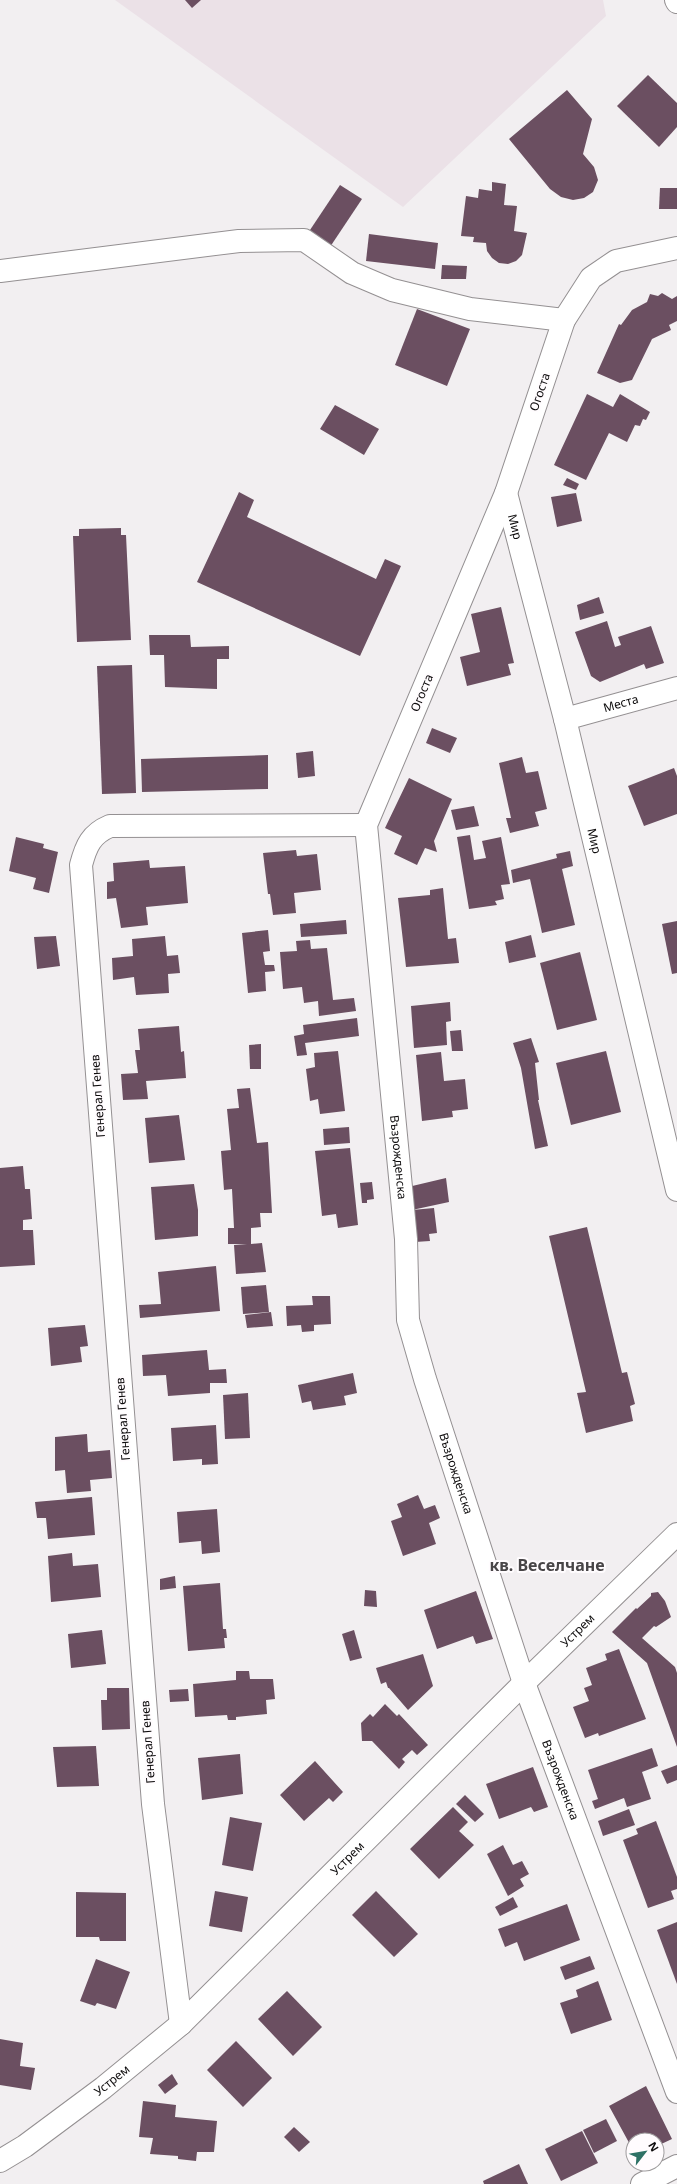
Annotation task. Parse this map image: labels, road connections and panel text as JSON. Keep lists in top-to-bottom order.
{
  "streets": {
    "street": [
      "Огоста",
      "Мир",
      "Места",
      "Генерал Генев",
      "Възрожденска",
      "Устрем"
    ]
  },
  "crossings": [
    ["Огоста", "Мир"],
    ["Огоста", "Генерал Генев"],
    ["Огоста", "Възрожденска"],
    ["Мир", "Места"],
    ["Генерал Генев", "Възрожденска"],
    ["Генерал Генев", "Устрем"],
    ["Възрожденска", "Устрем"]
  ],
  "districts": ["кв. Веселчане"],
  "north": "top right"
}
